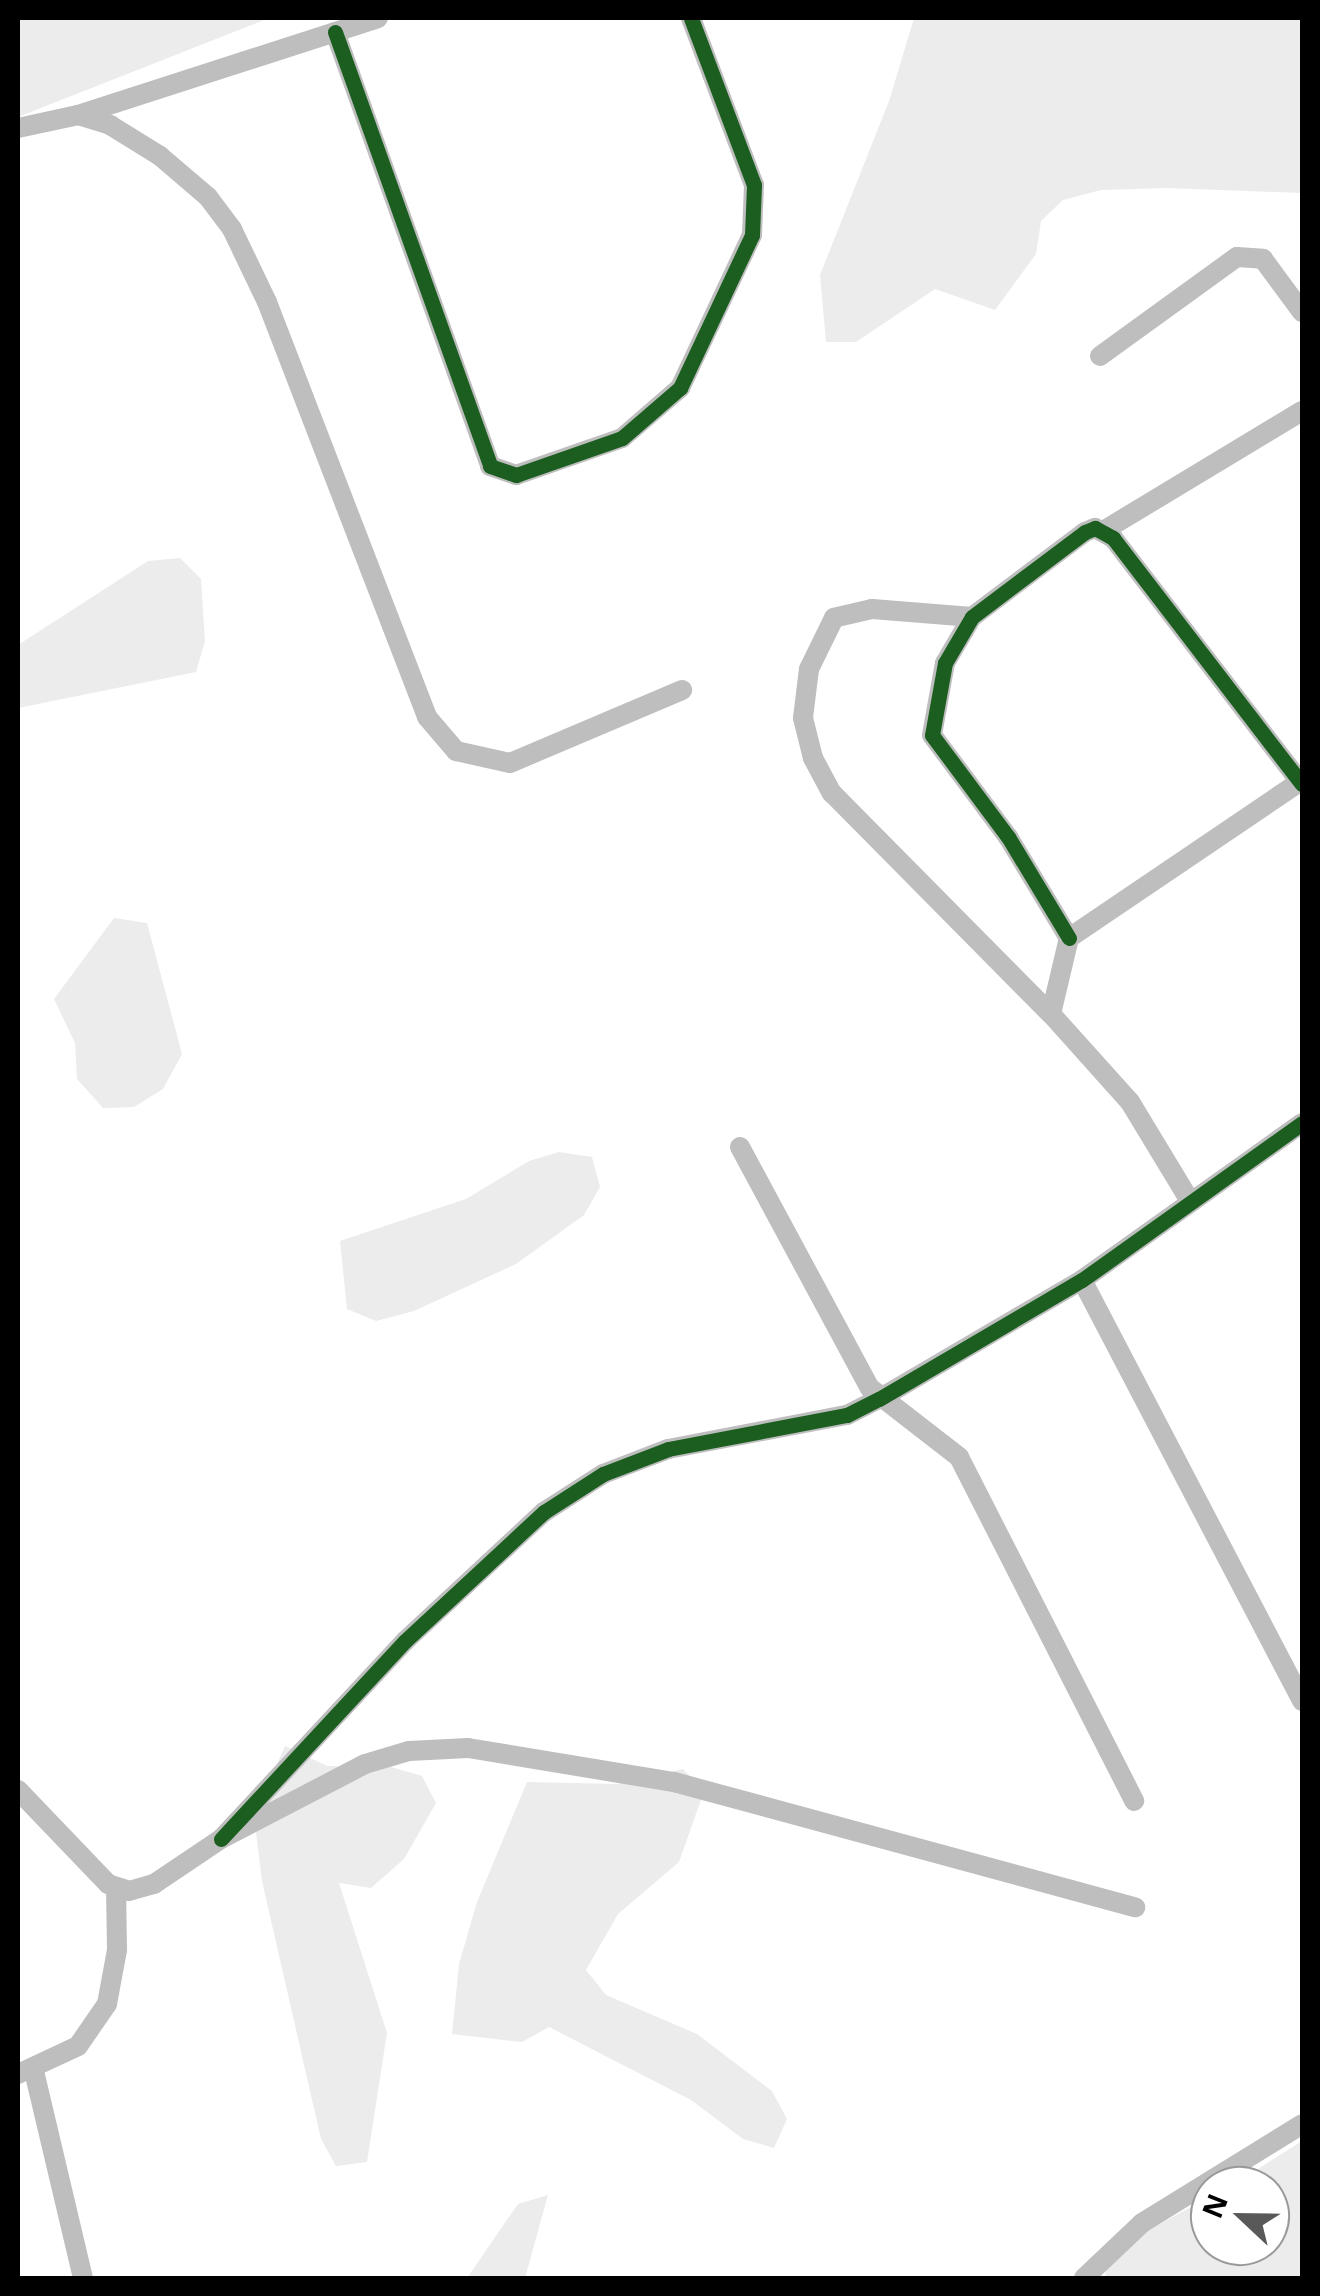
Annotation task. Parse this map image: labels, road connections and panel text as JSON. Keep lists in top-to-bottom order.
{
  "north": "left"
}
